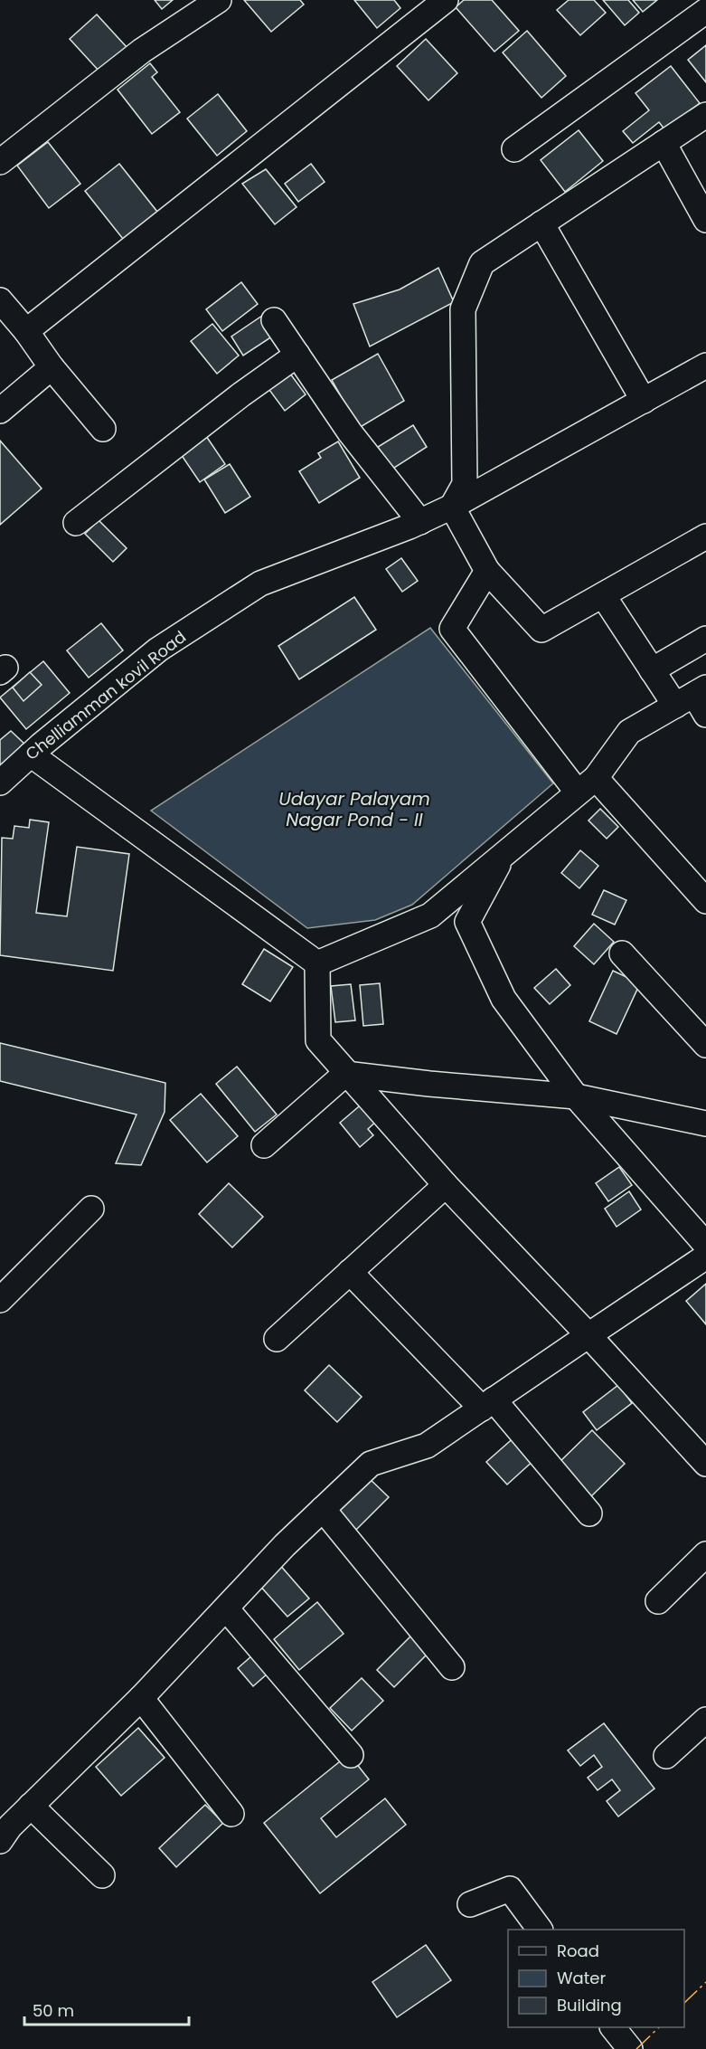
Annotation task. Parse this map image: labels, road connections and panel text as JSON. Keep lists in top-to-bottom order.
{
  "streets": {
    "street": ["Chelliamman kovil Road"]
  },
  "water": ["Udayar Palayam Nagar Pond - II"],
  "legend": ["Road", "Water", "Building"],
  "scale_bar": "50 m"
}
